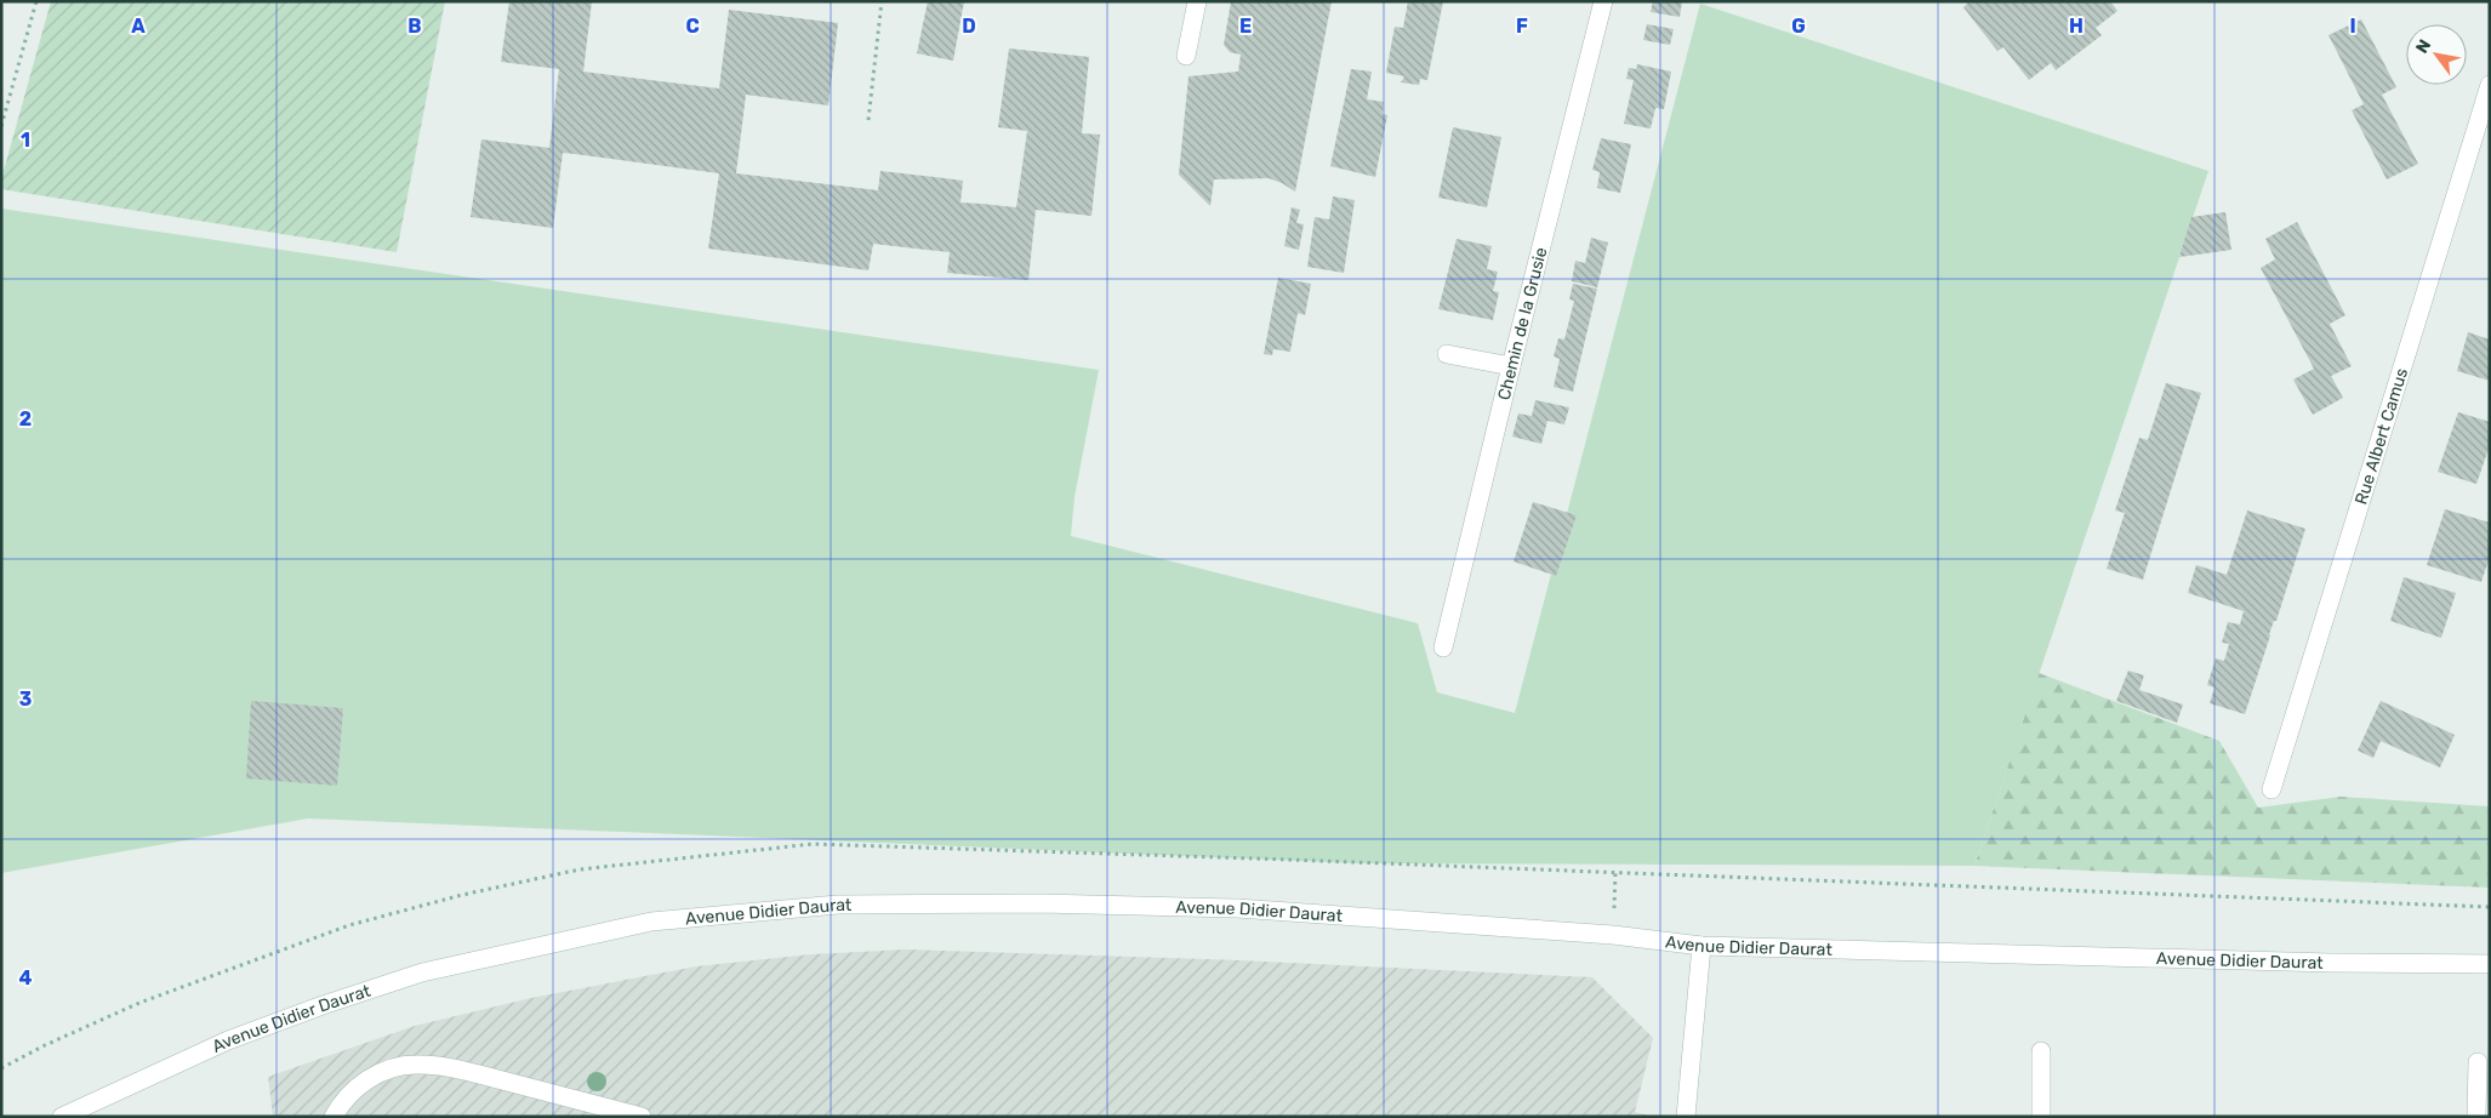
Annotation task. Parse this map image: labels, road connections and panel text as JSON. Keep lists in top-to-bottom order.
{
  "streets": {
    "main road": ["Chemin de la Grusie", "Rue Albert Camus", "Avenue Didier Daurat"]
  },
  "north": "top left",
  "grid": {
    "columns": [
      "A",
      "B",
      "C",
      "D",
      "E",
      "F",
      "G",
      "H",
      "I"
    ],
    "rows": [
      "1",
      "2",
      "3",
      "4"
    ]
  }
}
